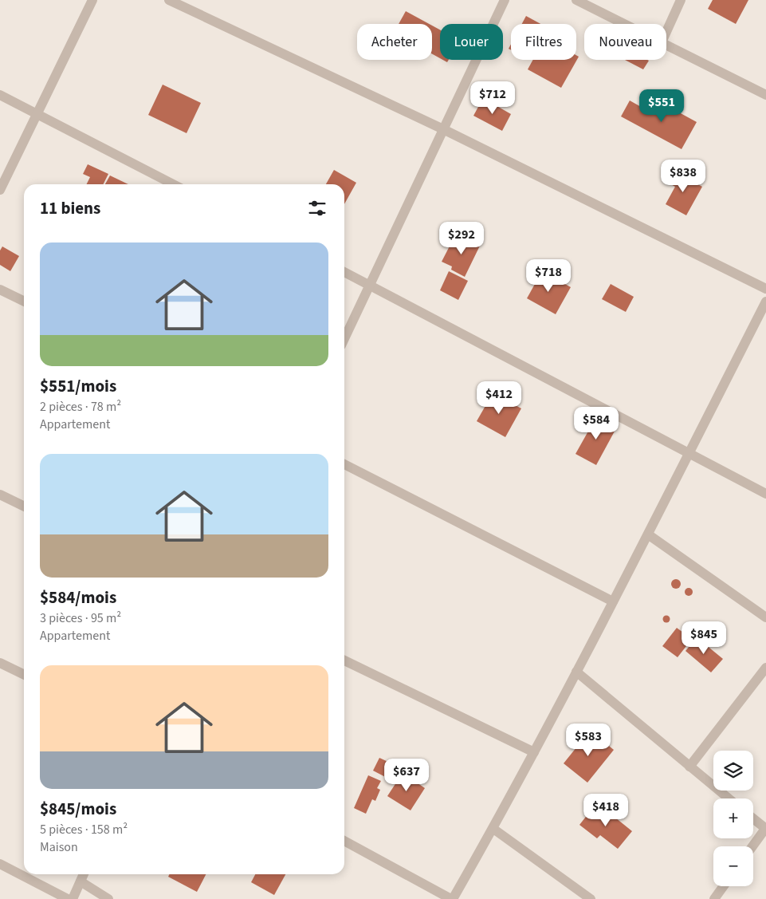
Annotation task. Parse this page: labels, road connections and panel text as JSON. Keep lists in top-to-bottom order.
{
  "page": {
    "chip": [
      "Acheter",
      "Louer",
      "Filtres",
      "Nouveau"
    ],
    "price": [
      "$712",
      "$551",
      "$838",
      "$292",
      "$718",
      "$412",
      "$584",
      "$845",
      "$583",
      "$637",
      "$418"
    ],
    "heading": "11 biens",
    "list": [
      {
        "name": "$551/mois",
        "note": "2 pièces · 78 m² · Appartement"
      },
      {
        "name": "$584/mois",
        "note": "3 pièces · 95 m² · Appartement"
      },
      {
        "name": "$845/mois",
        "note": "5 pièces · 158 m² · Maison"
      }
    ],
    "map_buttons": ["+", "−"]
  }
}
